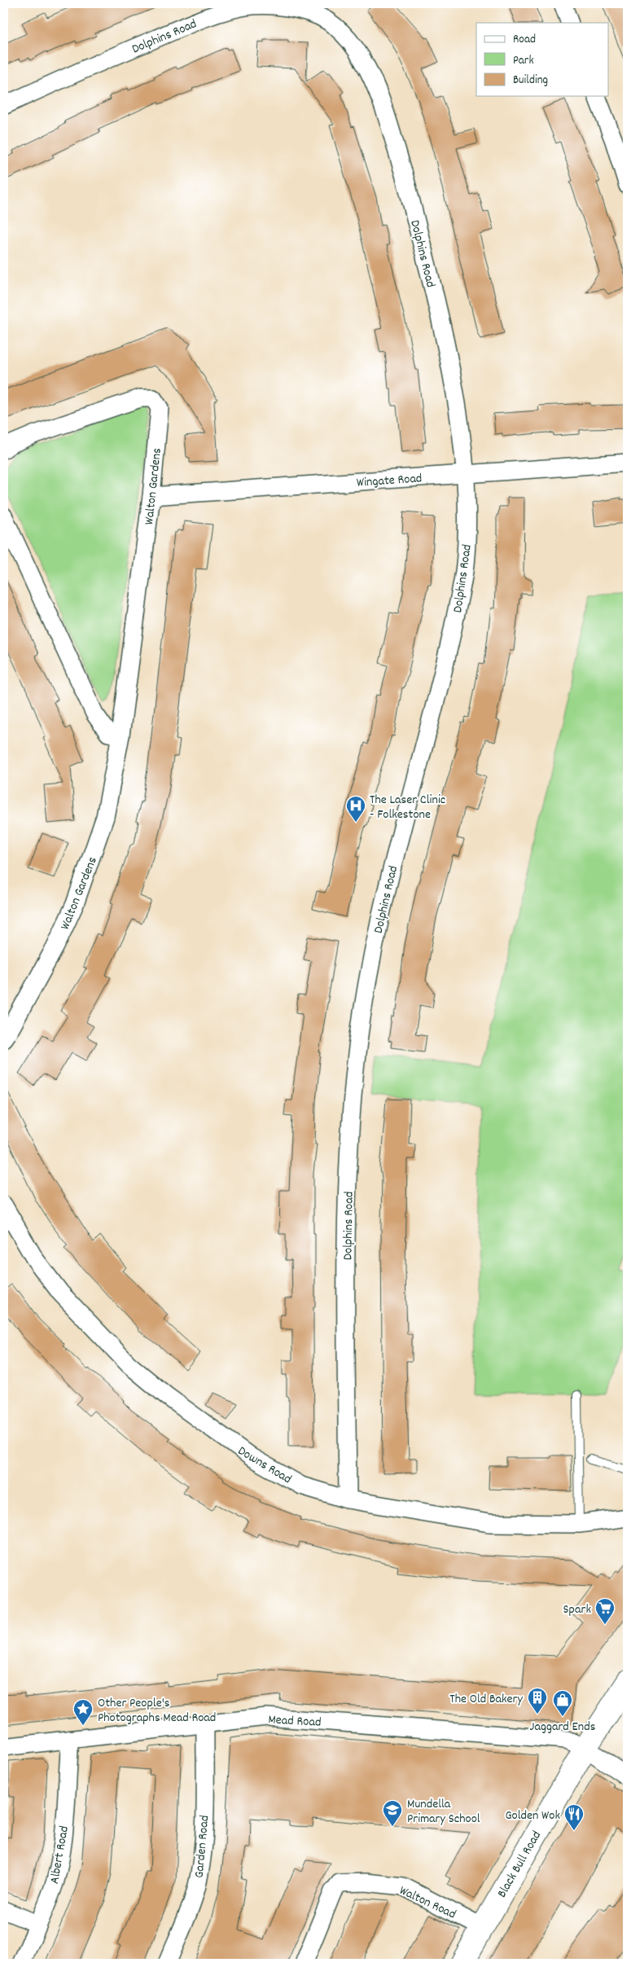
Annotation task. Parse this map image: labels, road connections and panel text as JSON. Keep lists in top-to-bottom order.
{
  "streets": {
    "highway": ["Black Bull Road"],
    "street": [
      "Dolphins Road",
      "Wingate Road",
      "Walton Gardens",
      "Downs Road",
      "Mead Road",
      "Garden Road",
      "Albert Road",
      "Walton Road"
    ]
  },
  "crossings": [
    ["Dolphins Road", "Wingate Road"],
    ["Dolphins Road", "Downs Road"],
    ["Wingate Road", "Walton Gardens"],
    ["Mead Road", "Garden Road"],
    ["Mead Road", "Albert Road"],
    ["Mead Road", "Black Bull Road"],
    ["Black Bull Road", "Walton Road"]
  ],
  "places": {
    "hospital": ["The Laser Clinic - Folkestone"],
    "supermarket": ["Spark"],
    "building": ["The Old Bakery"],
    "shop": ["Jaggard Ends"],
    "place": ["Other People's Photographs Mead Road"],
    "school or university": ["Mundella Primary School"],
    "restaurant": ["Golden Wok"]
  },
  "legend": ["Road", "Park", "Building"]
}
